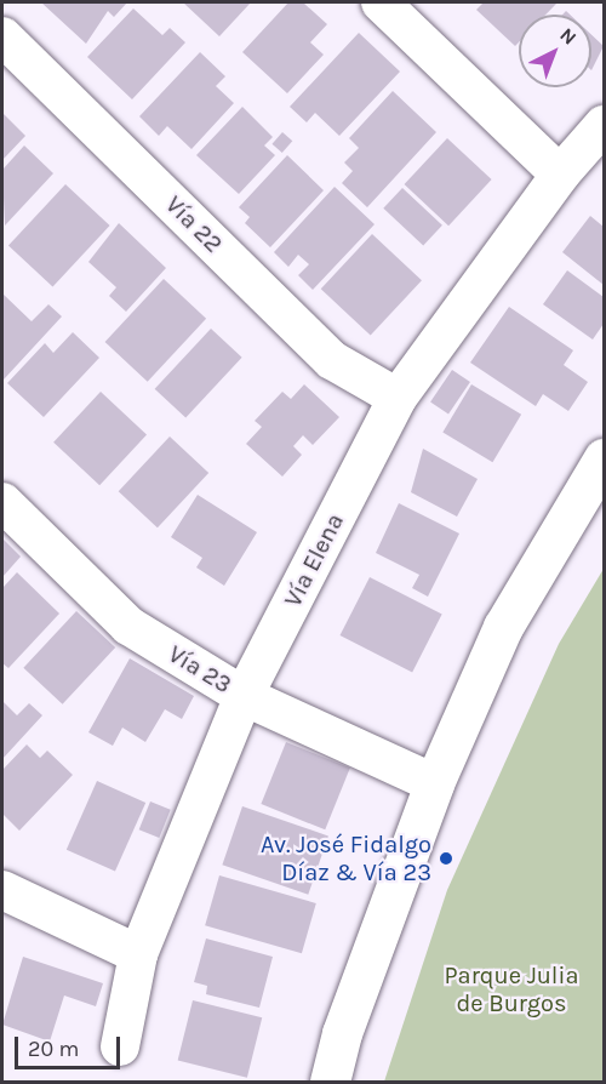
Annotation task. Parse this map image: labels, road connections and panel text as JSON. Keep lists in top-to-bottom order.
{
  "streets": {
    "street": ["Vía 22", "Vía Elena", "Vía 23"]
  },
  "crossings": [
    ["Vía 22", "Vía Elena"],
    ["Vía Elena", "Vía 23"]
  ],
  "parks": ["Parque Julia de Burgos"],
  "places": ["Av. José Fidalgo Díaz & Vía 23"],
  "scale_bar": "20 m",
  "north": "top right"
}
